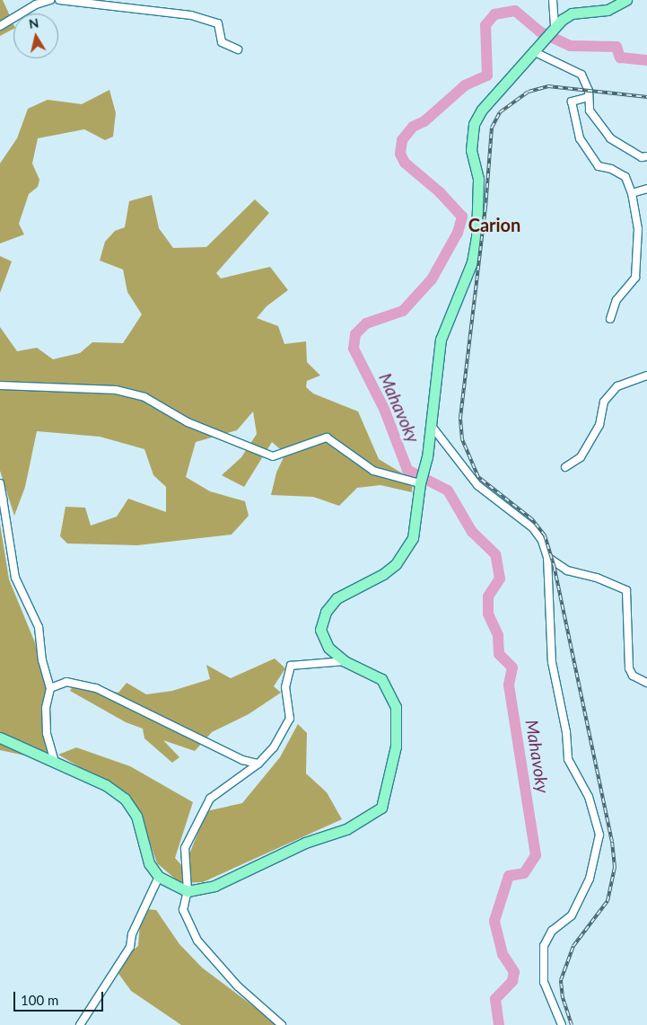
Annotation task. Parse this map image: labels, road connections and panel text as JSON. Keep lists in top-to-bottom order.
{
  "districts": ["Carion"],
  "water": ["Mahavoky"],
  "scale_bar": "100 m",
  "north": "top"
}
